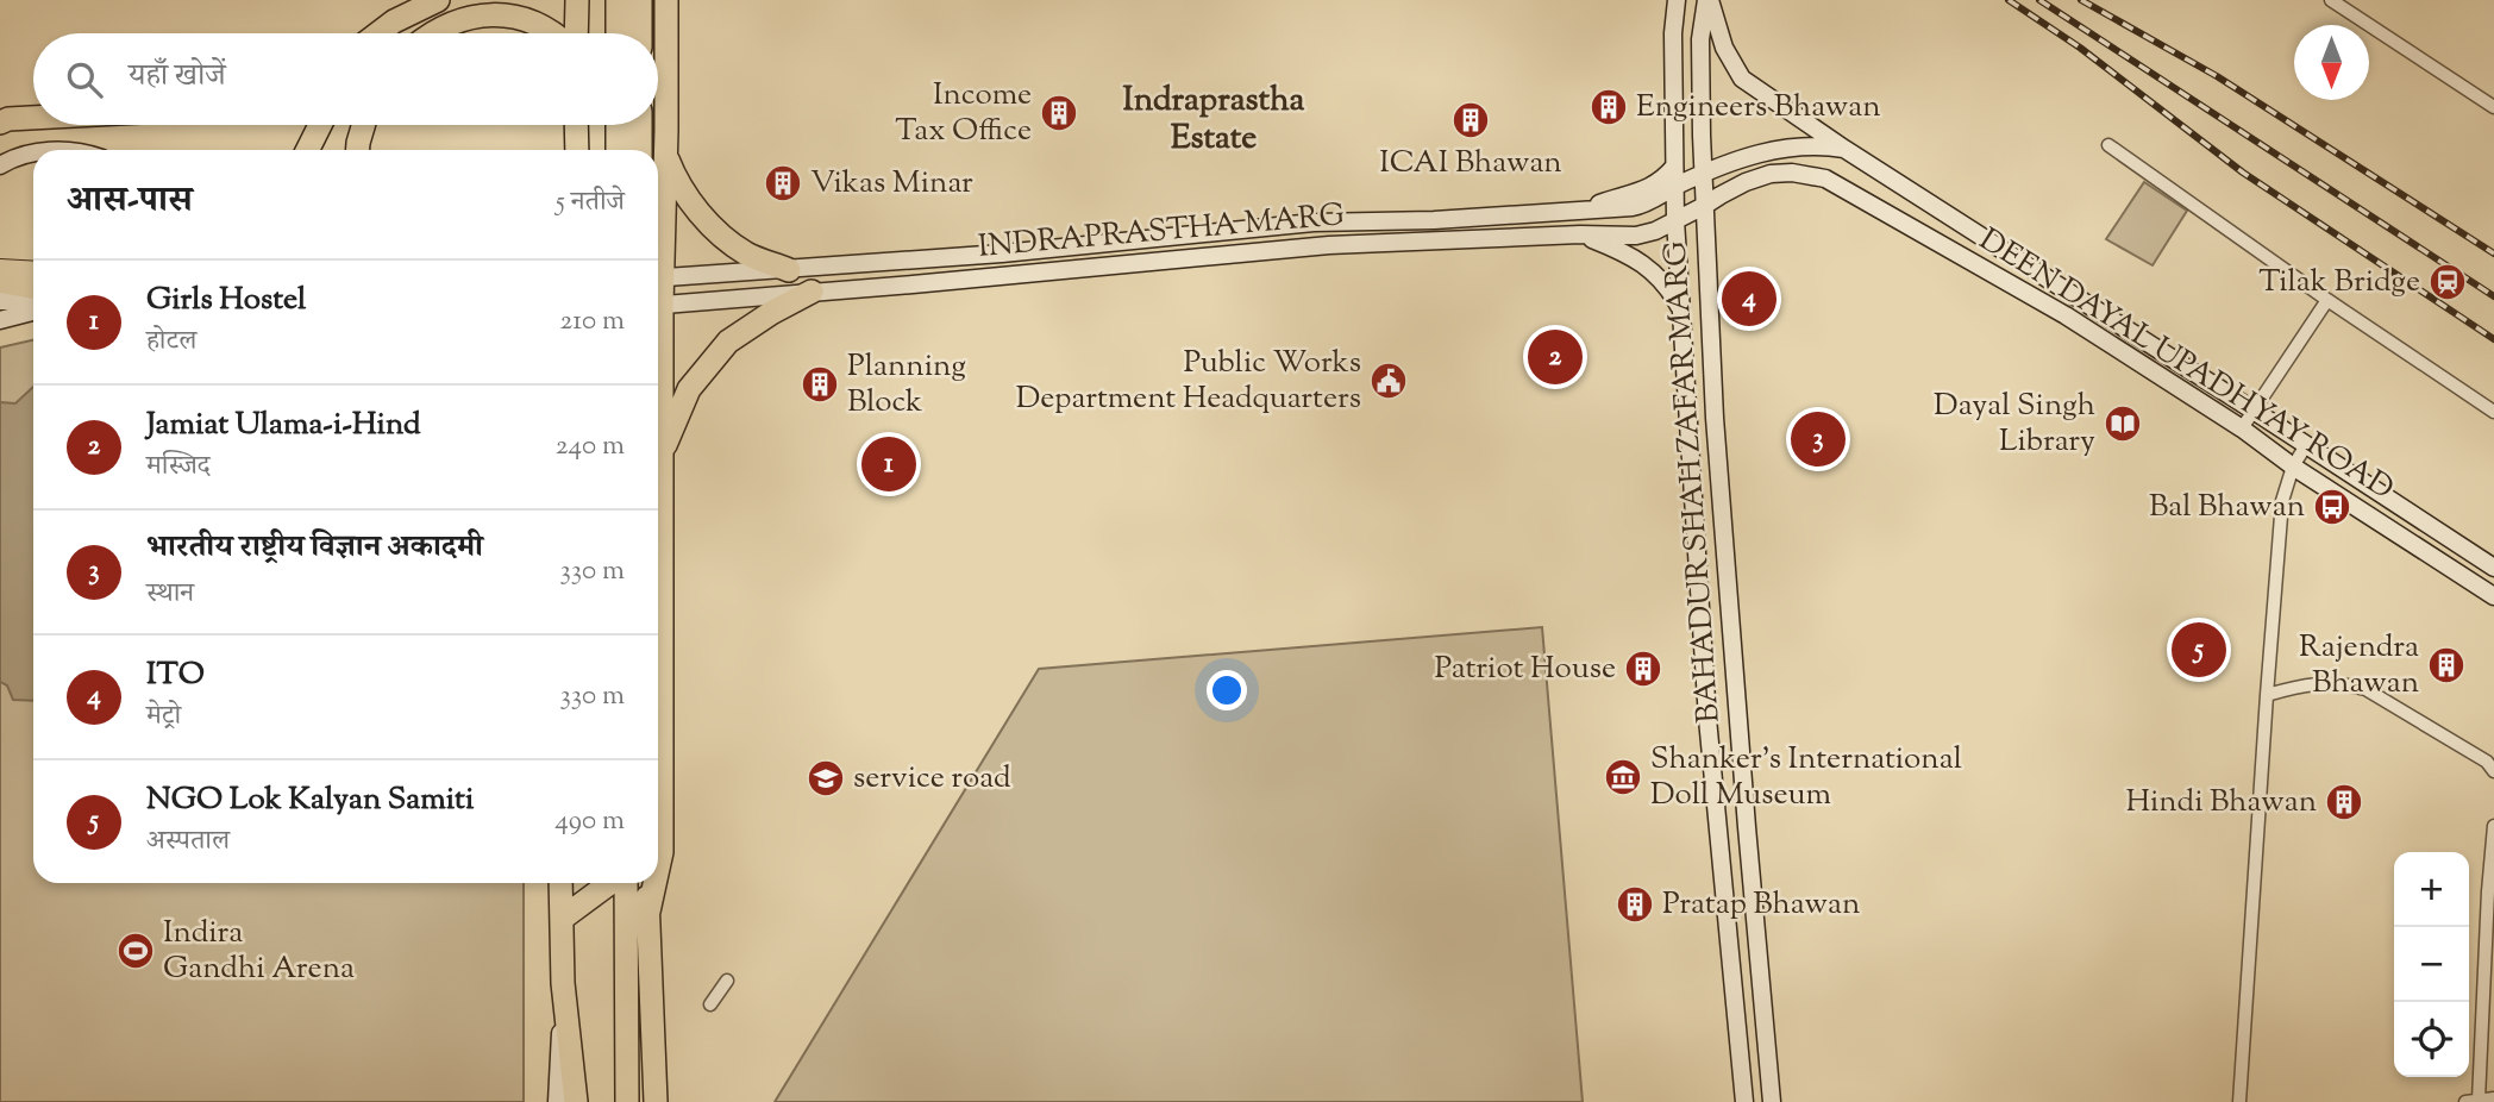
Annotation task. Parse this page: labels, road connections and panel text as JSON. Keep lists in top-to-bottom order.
{
  "streets": {
    "main road": ["INDRAPRASTHA MARG", "DEEN DAYAL UPADHYAY ROAD", "BAHADUR SHAH ZAFAR MARG"]
  },
  "crossings": [
    ["INDRAPRASTHA MARG", "DEEN DAYAL UPADHYAY ROAD"],
    ["INDRAPRASTHA MARG", "BAHADUR SHAH ZAFAR MARG"],
    ["DEEN DAYAL UPADHYAY ROAD", "BAHADUR SHAH ZAFAR MARG"]
  ],
  "districts": ["Indraprastha Estate"],
  "places": {
    "building": [
      "Engineers Bhawan",
      "Income Tax Office",
      "ICAI Bhawan",
      "Vikas Minar",
      "Planning Block",
      "Rajendra Bhawan",
      "Patriot House",
      "Hindi Bhawan",
      "Pratap Bhawan"
    ],
    "station": ["Tilak Bridge"],
    "public building": ["Public Works Department Headquarters"],
    "library": ["Dayal Singh Library"],
    "bus stop": ["Bal Bhawan"],
    "museum": ["Shanker's International Doll Museum"],
    "school or university": ["service road"],
    "sports": ["Indira Gandhi Arena"]
  },
  "north": "bottom",
  "page": {
    "search": "यहाँ खोजें",
    "heading": ["आस-पास", "5 नतीजे"],
    "list": [
      {
        "mark": "1",
        "name": "Girls Hostel",
        "note": "होटल",
        "value": "210 m"
      },
      {
        "mark": "2",
        "name": "Jamiat Ulama-i-Hind",
        "note": "मस्जिद",
        "value": "240 m"
      },
      {
        "mark": "3",
        "name": "भारतीय राष्ट्रीय विज्ञान अकादमी",
        "note": "स्थान",
        "value": "330 m"
      },
      {
        "mark": "4",
        "name": "ITO",
        "note": "मेट्रो",
        "value": "330 m"
      },
      {
        "mark": "5",
        "name": "NGO Lok Kalyan Samiti",
        "note": "अस्पताल",
        "value": "490 m"
      }
    ],
    "pins": [
      "4",
      "2",
      "3",
      "1",
      "5"
    ],
    "map_buttons": ["+", "−"]
  }
}
